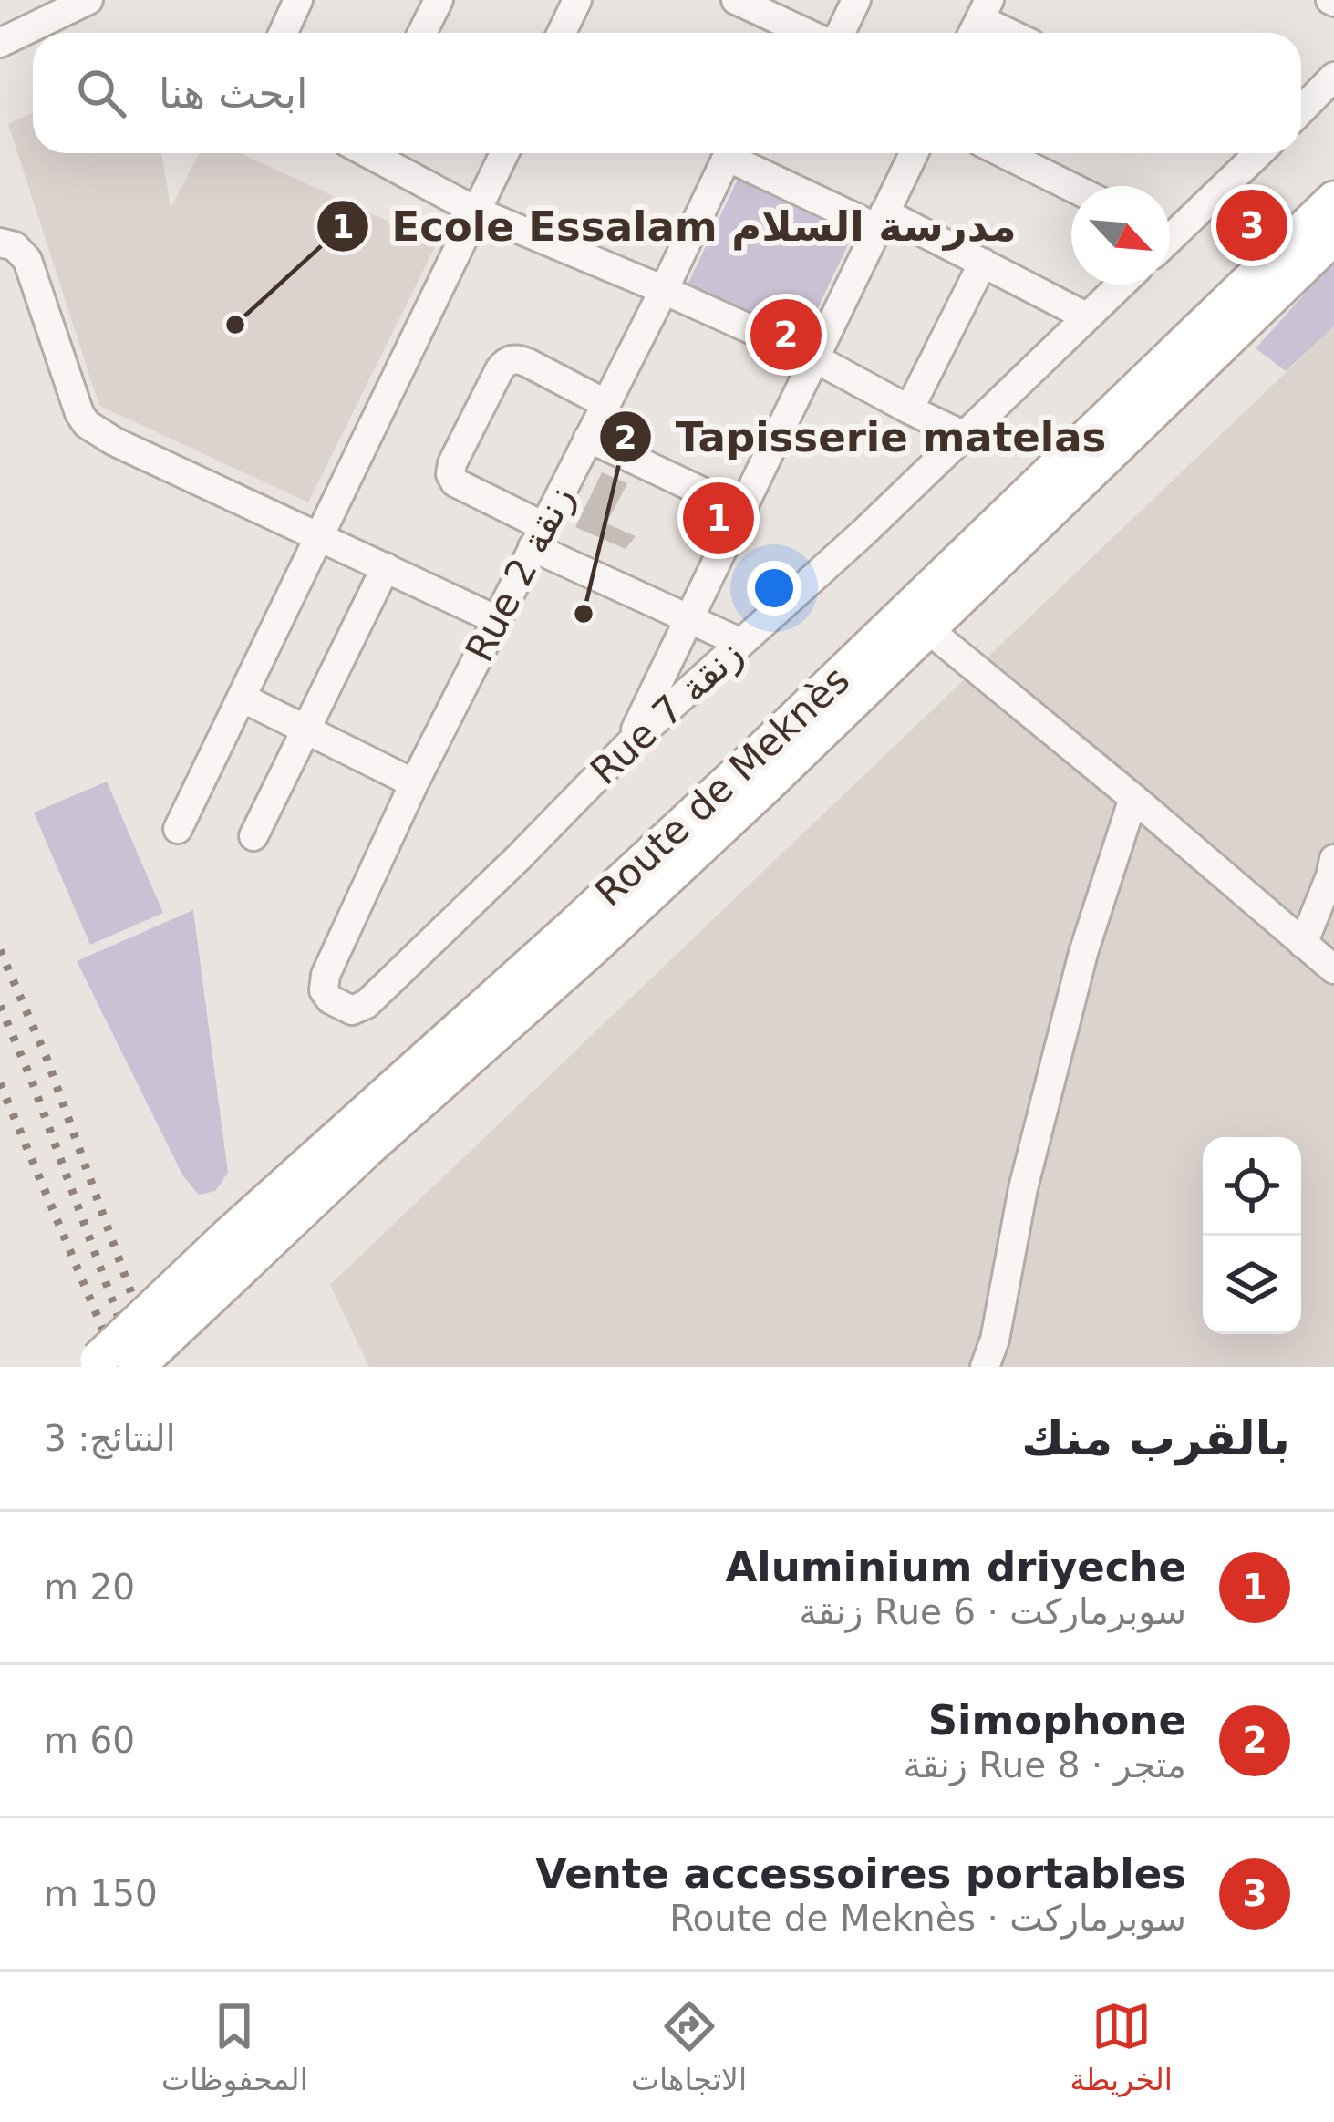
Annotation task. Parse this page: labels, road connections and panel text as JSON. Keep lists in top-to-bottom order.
{
  "streets": {
    "main road": ["Route de Meknès"],
    "street": ["Rue 2 زنقة", "Rue 7 زنقة"]
  },
  "crossings": [
    ["Rue 2 زنقة", "Rue 7 زنقة"]
  ],
  "places": ["Ecole Essalam مدرسة السلام", "Tapisserie matelas"],
  "north": "bottom right",
  "page": {
    "search": "ابحث هنا",
    "pins": ["3", "2", "1"],
    "heading": ["بالقرب منك", "النتائج: 3"],
    "list": [
      {
        "mark": "1",
        "name": "Aluminium driyeche",
        "note": "سوبرماركت · Rue 6 زنقة",
        "value": "20 m"
      },
      {
        "mark": "2",
        "name": "Simophone",
        "note": "متجر · Rue 8 زنقة",
        "value": "60 m"
      },
      {
        "mark": "3",
        "name": "Vente accessoires portables",
        "note": "سوبرماركت · Route de Meknès",
        "value": "150 m"
      }
    ],
    "nav": ["الخريطة", "الاتجاهات", "المحفوظات"]
  }
}
